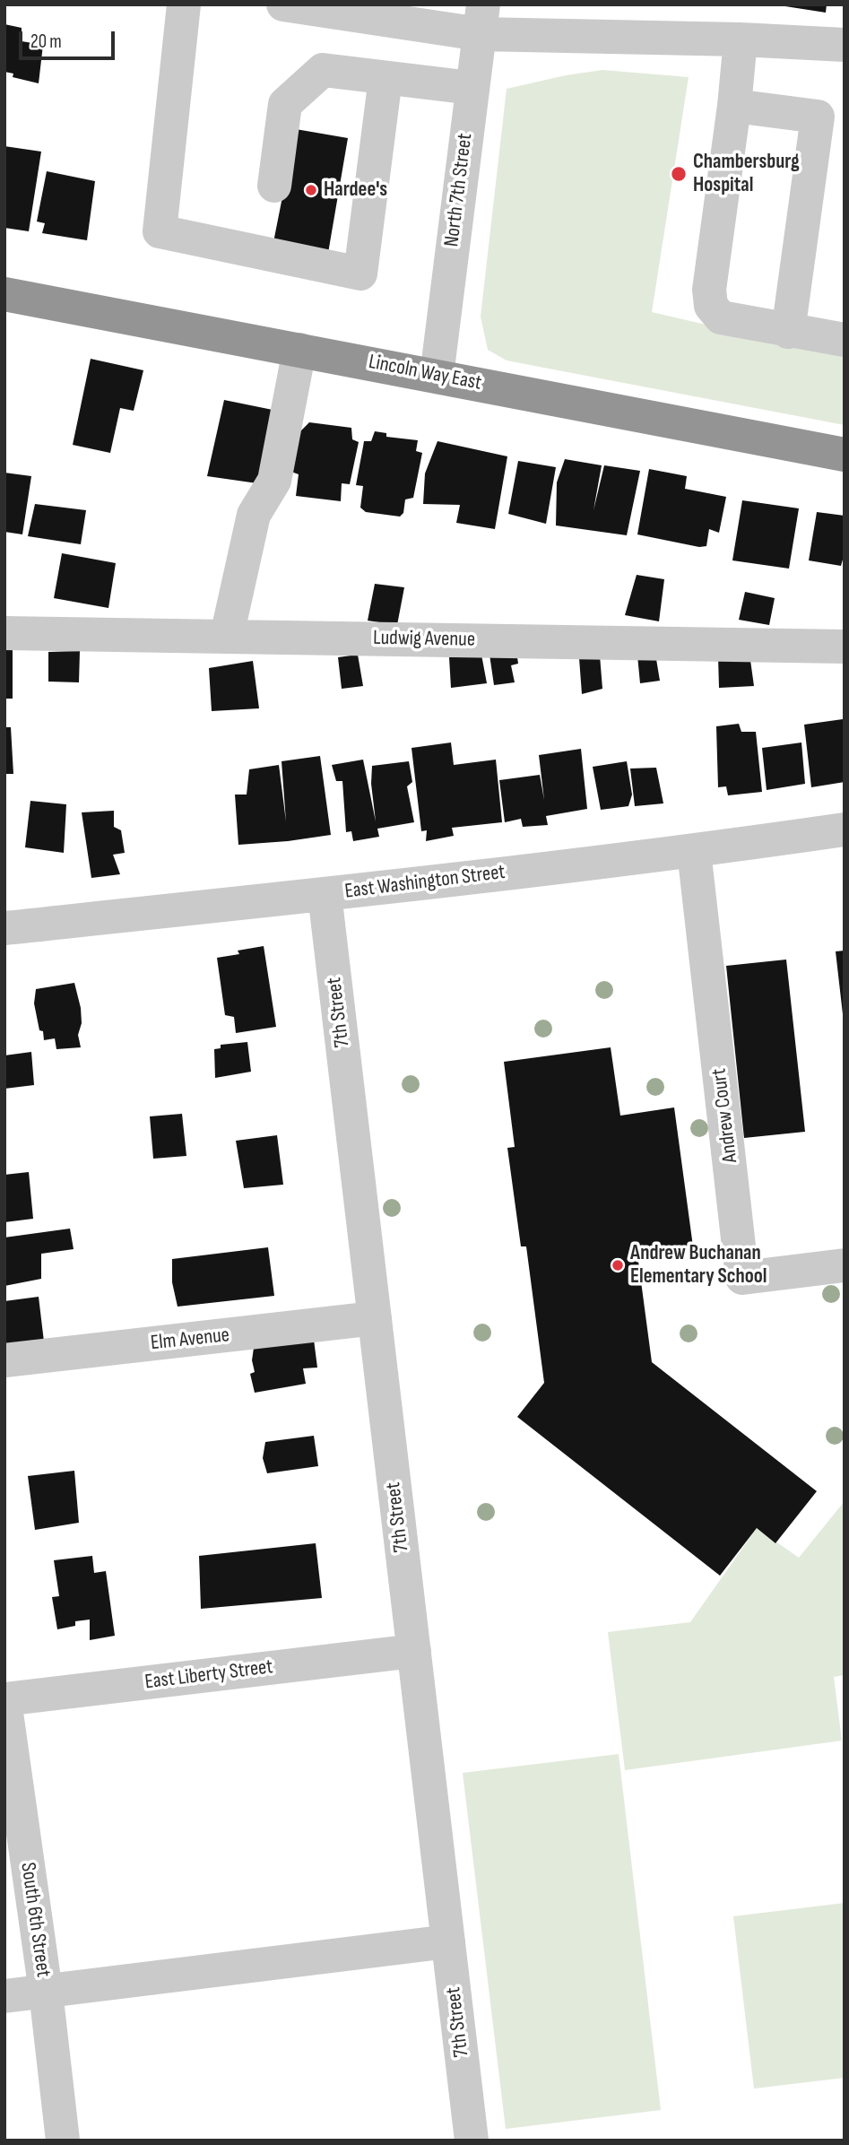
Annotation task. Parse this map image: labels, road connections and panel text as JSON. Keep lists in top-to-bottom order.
{
  "streets": {
    "highway": ["Lincoln Way East"],
    "street": [
      "North 7th Street",
      "Ludwig Avenue",
      "East Washington Street",
      "7th Street",
      "Andrew Court",
      "Elm Avenue",
      "East Liberty Street",
      "South 6th Street"
    ]
  },
  "crossings": [
    ["North 7th Street", "Lincoln Way East"],
    ["East Washington Street", "7th Street"],
    ["East Washington Street", "Andrew Court"],
    ["7th Street", "Elm Avenue"],
    ["7th Street", "East Liberty Street"],
    ["East Liberty Street", "South 6th Street"]
  ],
  "places": ["Chambersburg Hospital", "Hardee's", "Andrew Buchanan Elementary School"],
  "scale_bar": "20 m"
}
